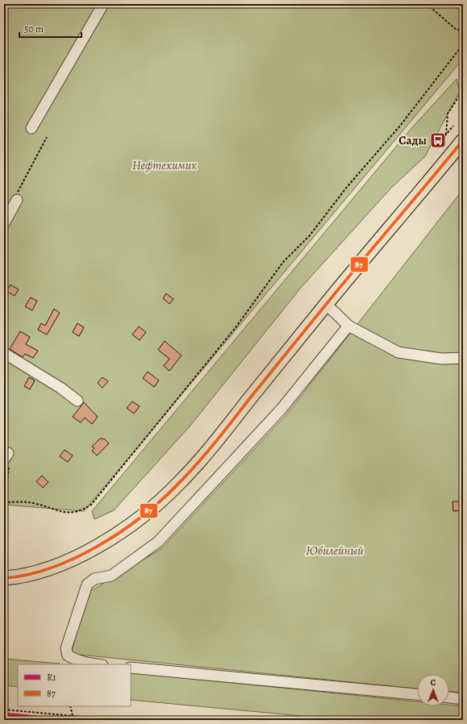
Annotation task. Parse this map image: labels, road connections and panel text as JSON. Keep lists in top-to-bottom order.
{
  "parks": ["Нефтехимик", "Юбилейный"],
  "places": {
    "bus stop": ["Сады"]
  },
  "lines": ["transit line 87", "transit line R1"],
  "legend": ["R1", "87"],
  "scale_bar": "50 m",
  "north": "top"
}
